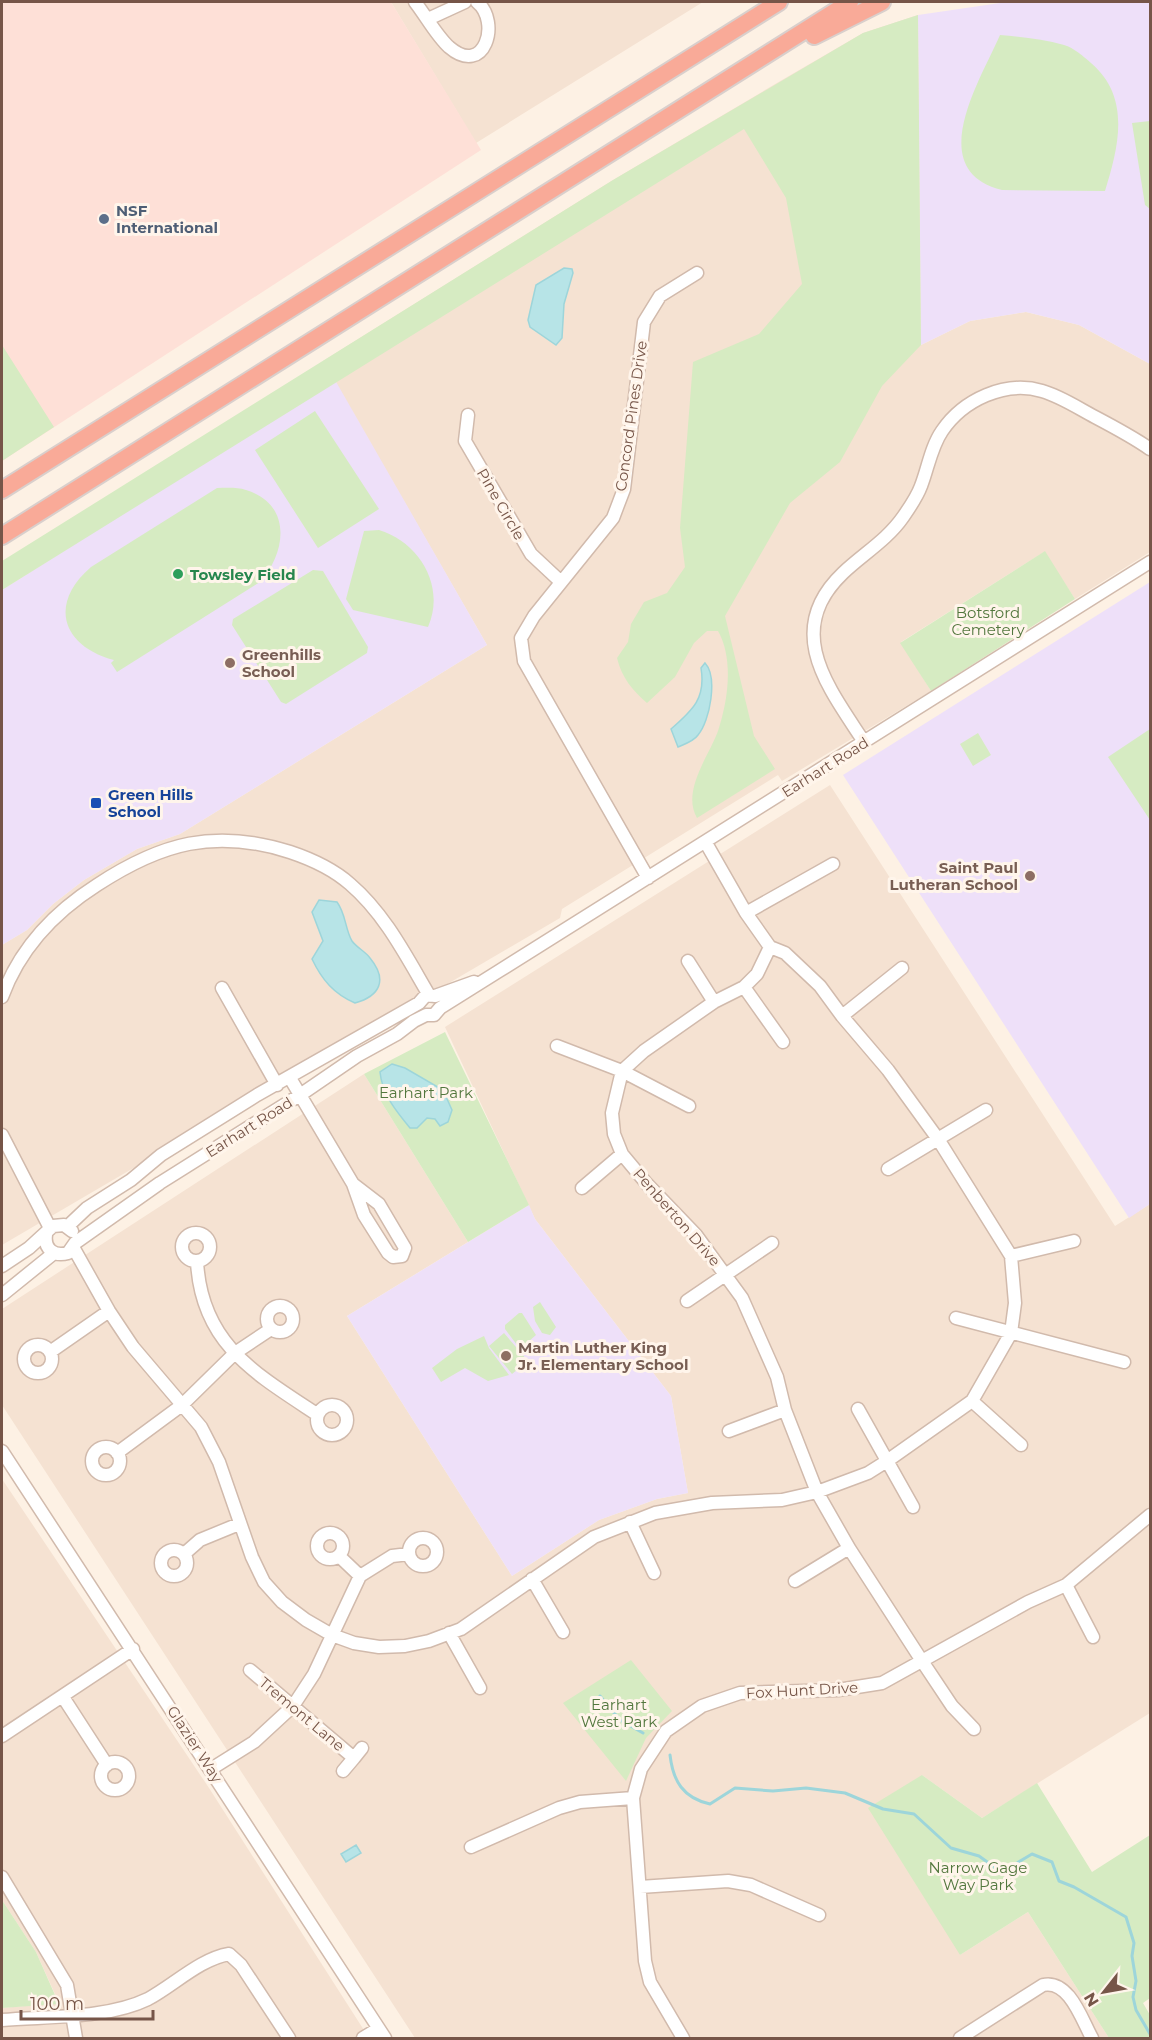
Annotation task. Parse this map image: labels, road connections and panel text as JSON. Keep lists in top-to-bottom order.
{
  "streets": {
    "street": [
      "Concord Pines Drive",
      "Pine Circle",
      "Earhart Road",
      "Penberton Drive",
      "Fox Hunt Drive",
      "Tremont Lane",
      "Glazier Way"
    ]
  },
  "crossings": [
    ["Concord Pines Drive", "Pine Circle"],
    ["Concord Pines Drive", "Earhart Road"],
    ["Penberton Drive", "Fox Hunt Drive"]
  ],
  "parks": [
    "Botsford Cemetery",
    "Earhart Park",
    "Earhart West Park",
    "Narrow Gage Way Park"
  ],
  "places": {
    "other": [
      "NSF International",
      "Towsley Field",
      "Greenhills School",
      "Saint Paul Lutheran School",
      "Martin Luther King Jr. Elementary School"
    ],
    "transit": ["Green Hills School"]
  },
  "scale_bar": "100 m",
  "north": "bottom left"
}
